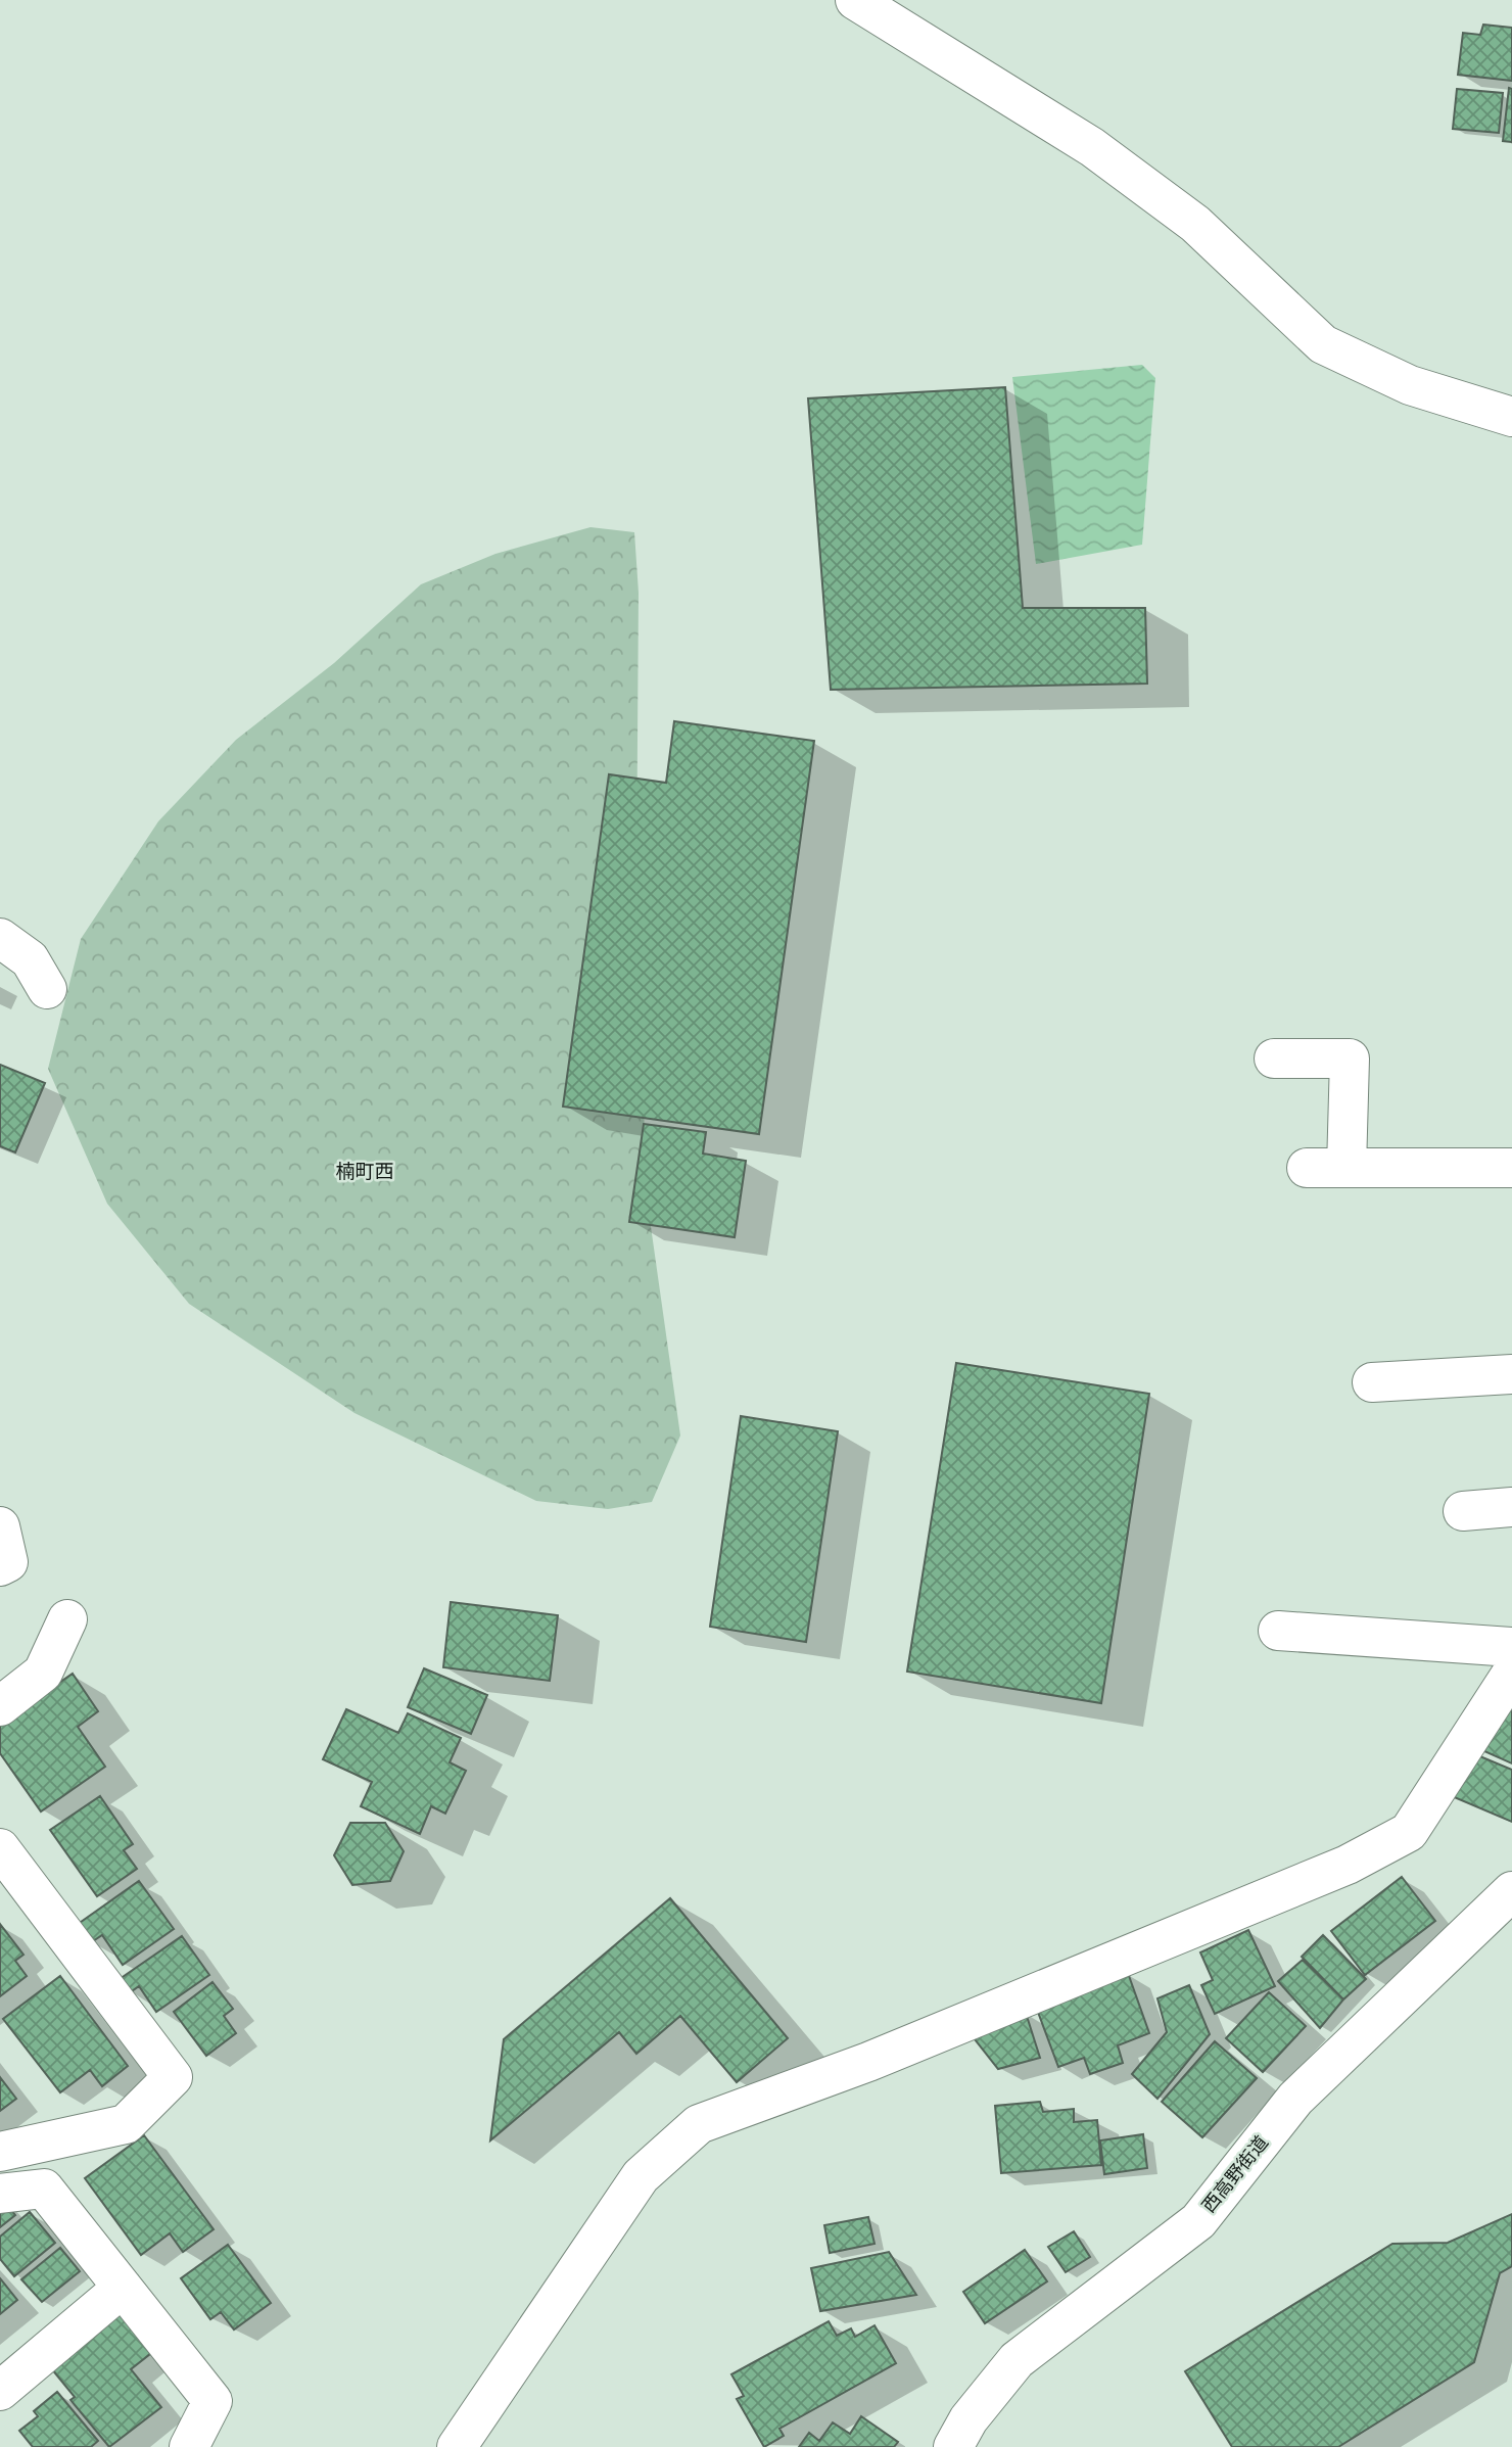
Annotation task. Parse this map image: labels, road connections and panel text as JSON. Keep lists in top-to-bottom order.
{
  "streets": {
    "street": ["西高野街道"]
  },
  "districts": ["楠町西"]
}
